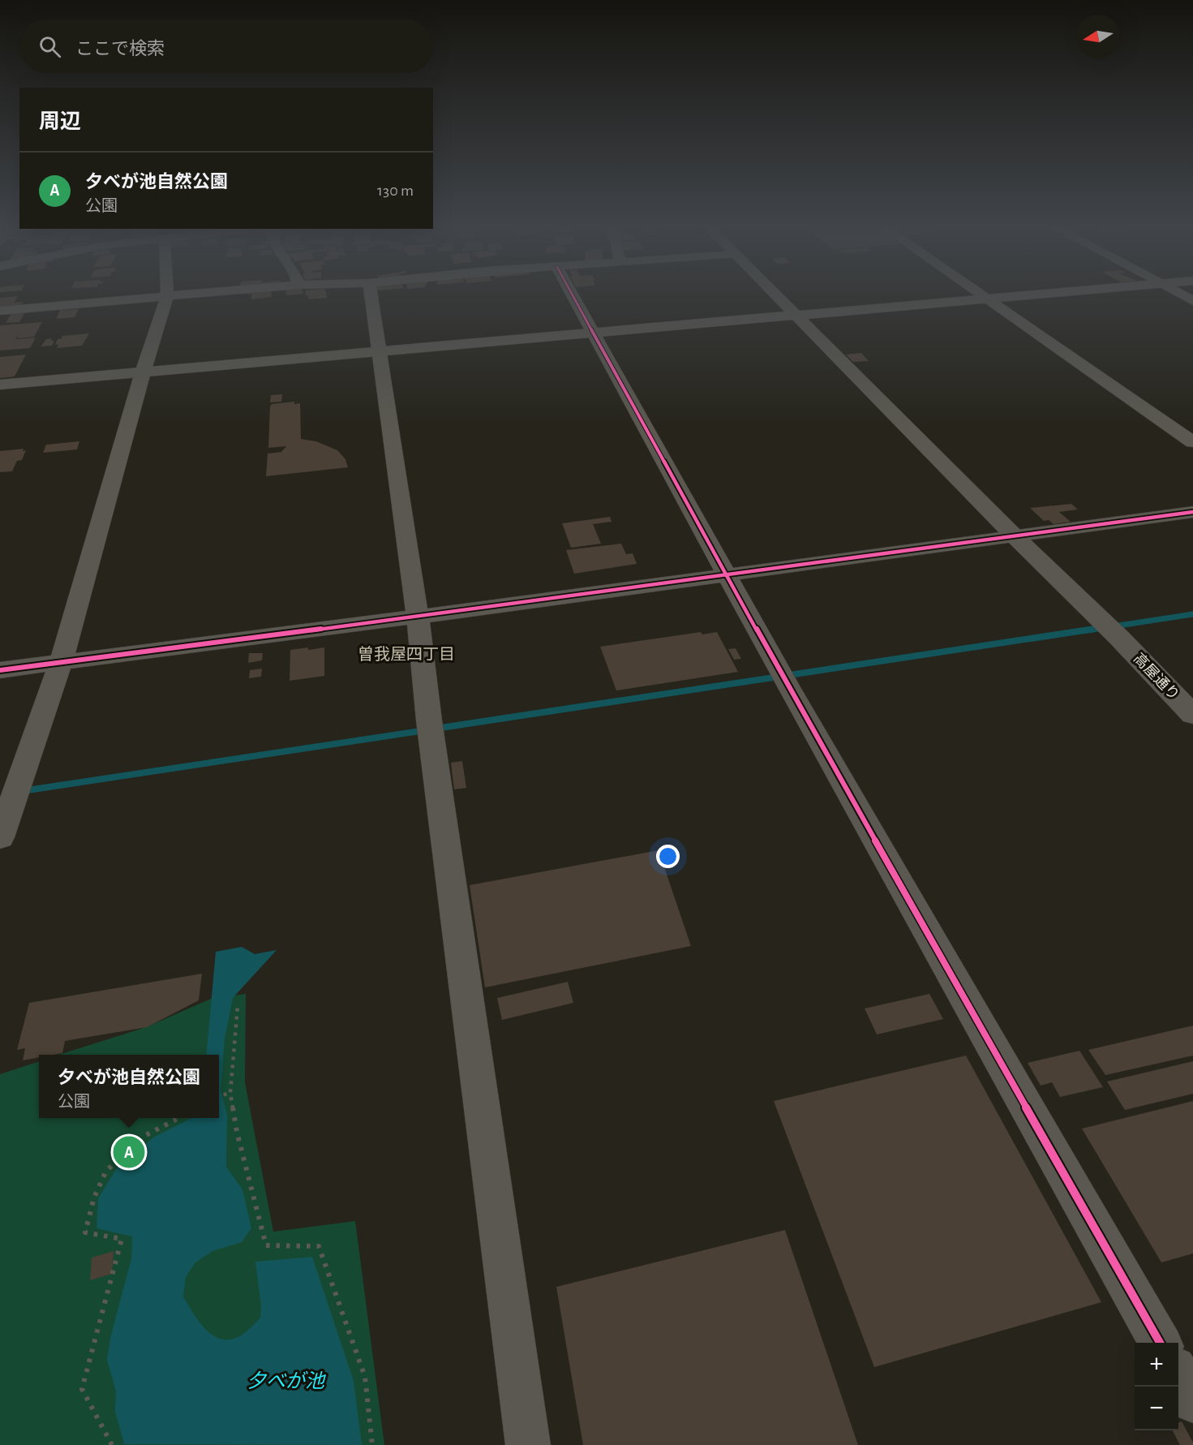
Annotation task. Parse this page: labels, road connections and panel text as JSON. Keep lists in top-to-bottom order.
{
  "streets": {
    "street": ["高屋通り"]
  },
  "districts": ["曽我屋四丁目"],
  "water": ["夕べが池"],
  "north": "left",
  "page": {
    "search": "ここで検索",
    "heading": "周辺",
    "list": [
      {
        "mark": "A",
        "name": "夕べが池自然公園",
        "note": "公園",
        "value": "130 m"
      }
    ],
    "popup": ["夕べが池自然公園", "公園"],
    "pins": "A",
    "map_buttons": ["+", "−"]
  }
}
